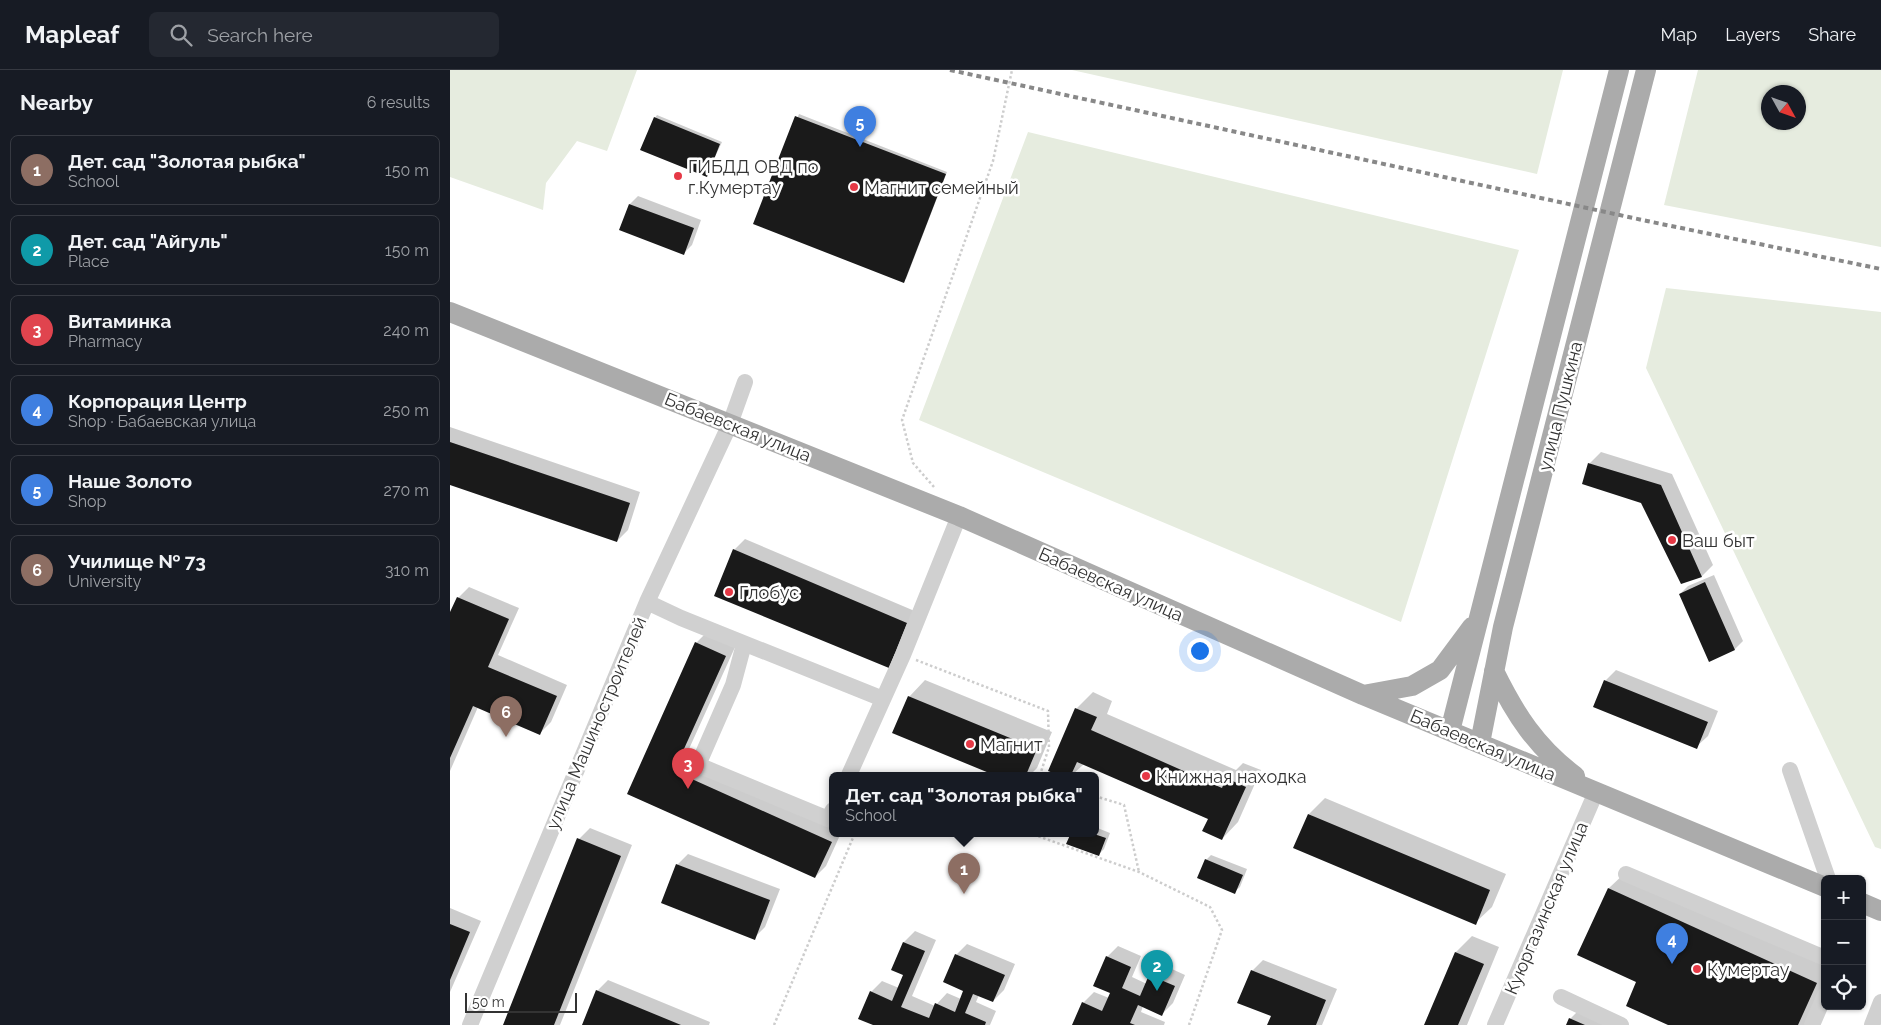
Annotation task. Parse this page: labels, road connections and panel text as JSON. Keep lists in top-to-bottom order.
{
  "streets": {
    "main road": ["улица Пушкина", "Бабаевская улица"],
    "street": ["улица Машиностроителей", "Куюргазинская улица"]
  },
  "crossings": [
    ["улица Пушкина", "Бабаевская улица"],
    ["Бабаевская улица", "улица Машиностроителей"],
    ["Бабаевская улица", "Куюргазинская улица"]
  ],
  "places": [
    "ГИБДД ОВД по г.Кумертау",
    "Магнит семейный",
    "Ваш быт",
    "Глобус",
    "Магнит",
    "Книжная находка",
    "Кумертау"
  ],
  "scale_bar": "50 m",
  "north": "bottom right",
  "page": {
    "header": "Mapleaf",
    "search": "Search here",
    "nav": ["Map", "Layers", "Share"],
    "heading": ["Nearby", "6 results"],
    "pins": [
      "5",
      "6",
      "3",
      "1",
      "4",
      "2"
    ],
    "list": [
      {
        "mark": "1",
        "name": "Дет. сад \"Золотая рыбка\"",
        "note": "School",
        "value": "150 m"
      },
      {
        "mark": "2",
        "name": "Дет. сад \"Айгуль\"",
        "note": "Place",
        "value": "150 m"
      },
      {
        "mark": "3",
        "name": "Витаминка",
        "note": "Pharmacy",
        "value": "240 m"
      },
      {
        "mark": "4",
        "name": "Корпорация Центр",
        "note": "Shop · Бабаевская улица",
        "value": "250 m"
      },
      {
        "mark": "5",
        "name": "Наше Золото",
        "note": "Shop",
        "value": "270 m"
      },
      {
        "mark": "6",
        "name": "Училище № 73",
        "note": "University",
        "value": "310 m"
      }
    ],
    "popup": ["Дет. сад \"Золотая рыбка\"", "School"],
    "map_buttons": ["+", "−"],
    "scale": "50 m"
  }
}
